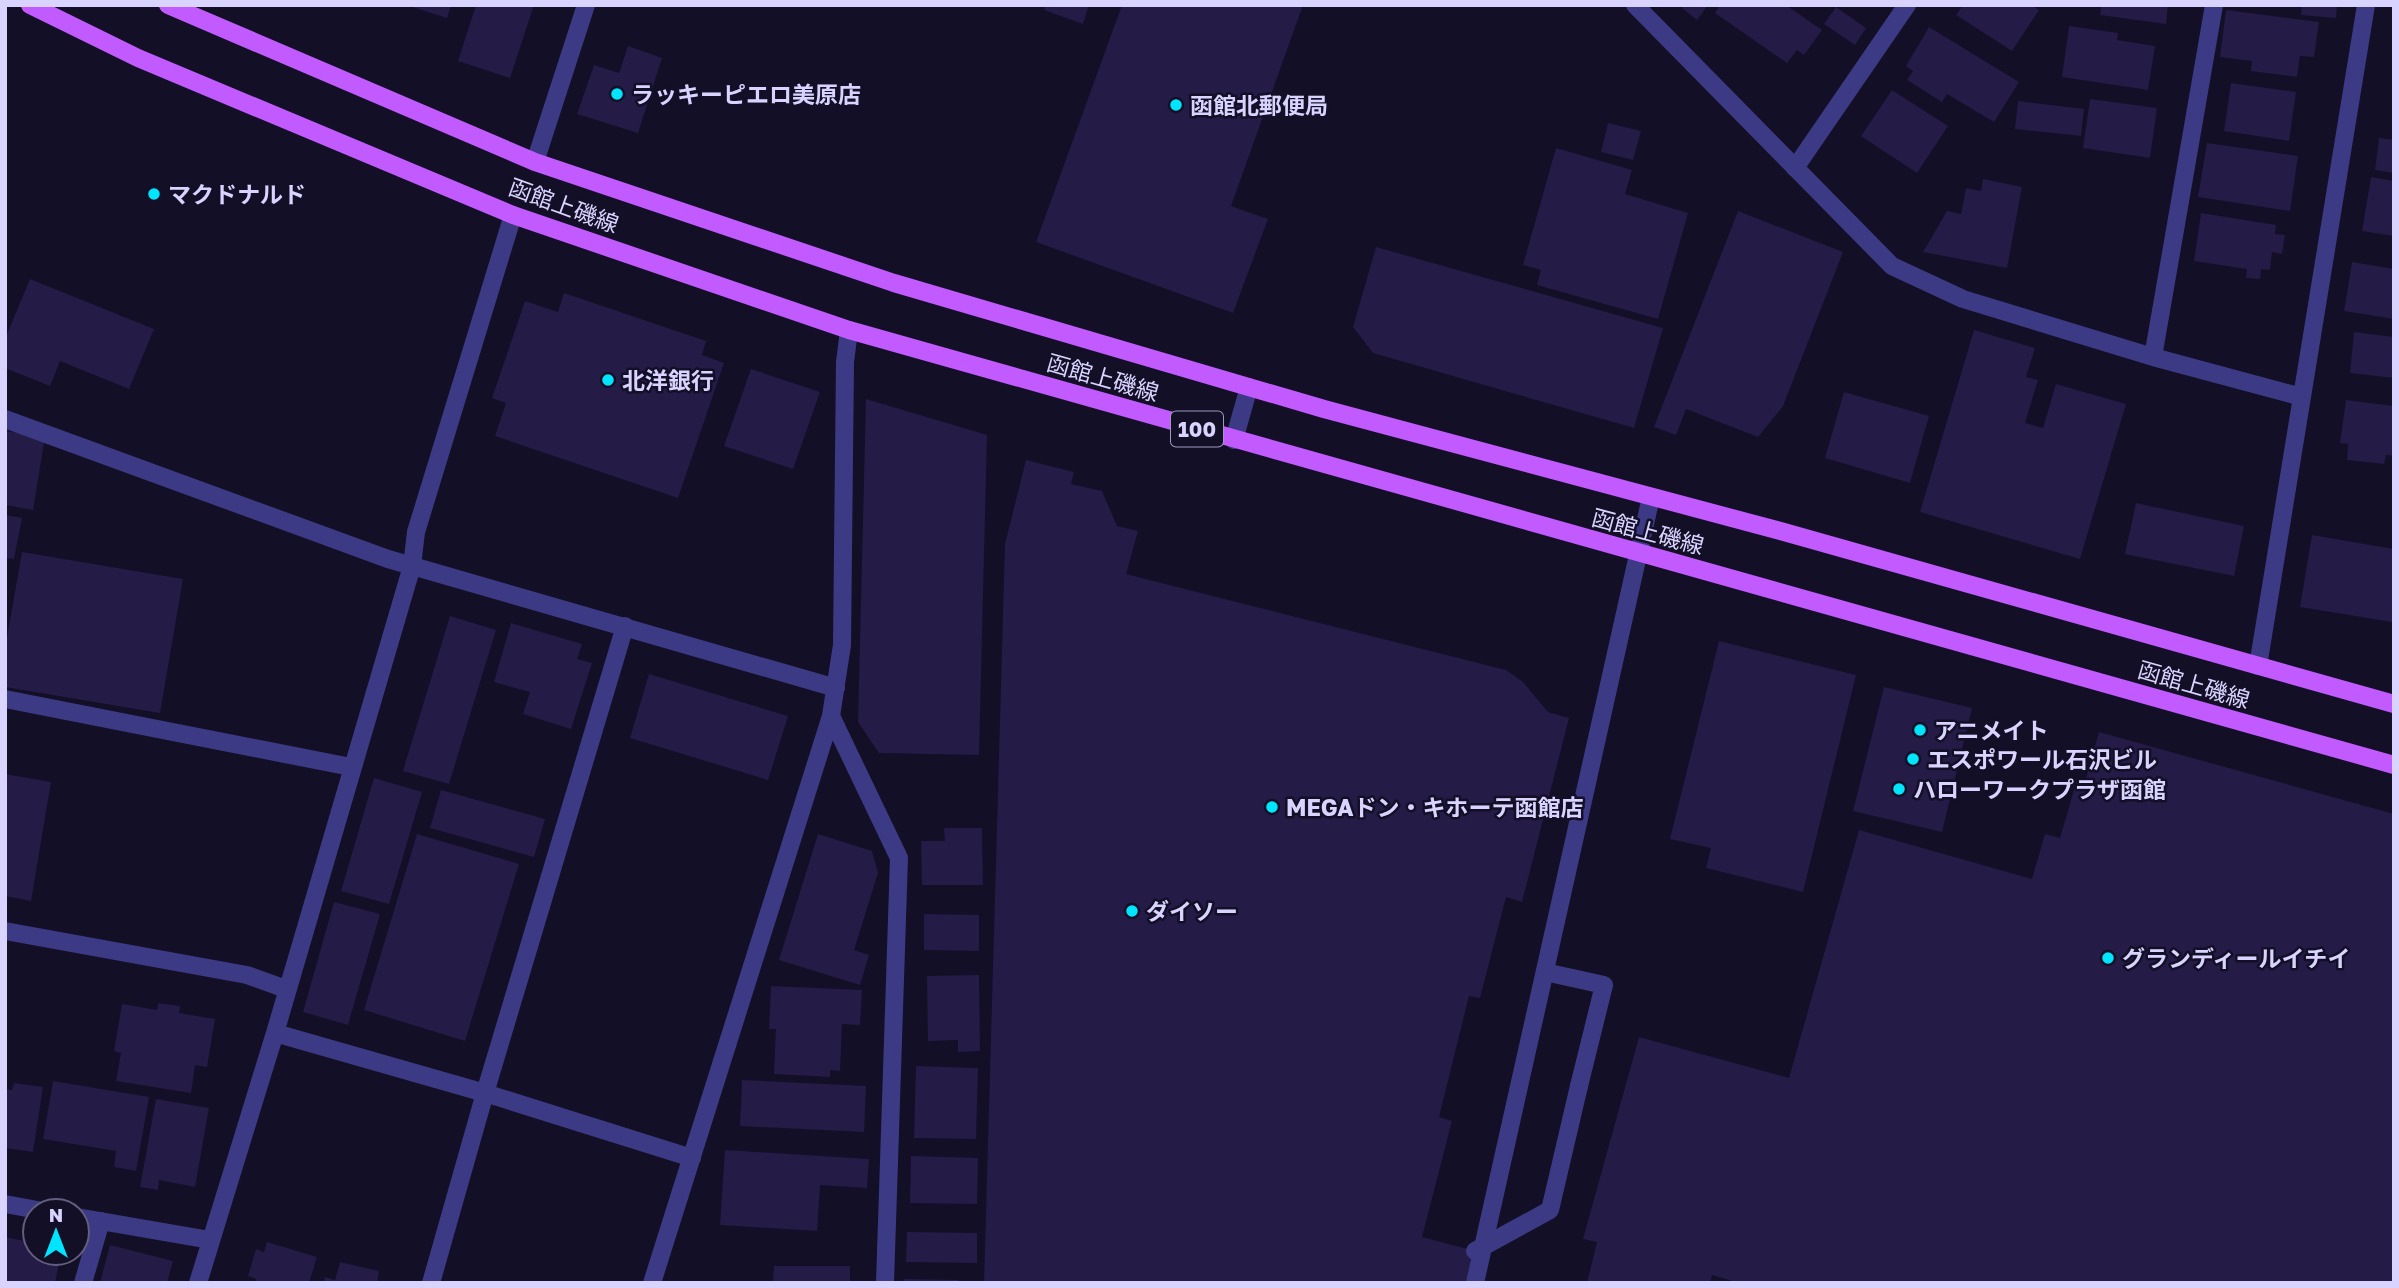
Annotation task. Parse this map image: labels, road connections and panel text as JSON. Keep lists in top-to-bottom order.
{
  "streets": {
    "main road": ["函館上磯線", "100"]
  },
  "places": [
    "ラッキーピエロ美原店",
    "函館北郵便局",
    "マクドナルド",
    "北洋銀行",
    "アニメイト",
    "エスポワール石沢ビル",
    "ハローワークプラザ函館",
    "MEGAドン・キホーテ函館店",
    "ダイソー",
    "グランディールイチイ"
  ],
  "north": "top"
}
